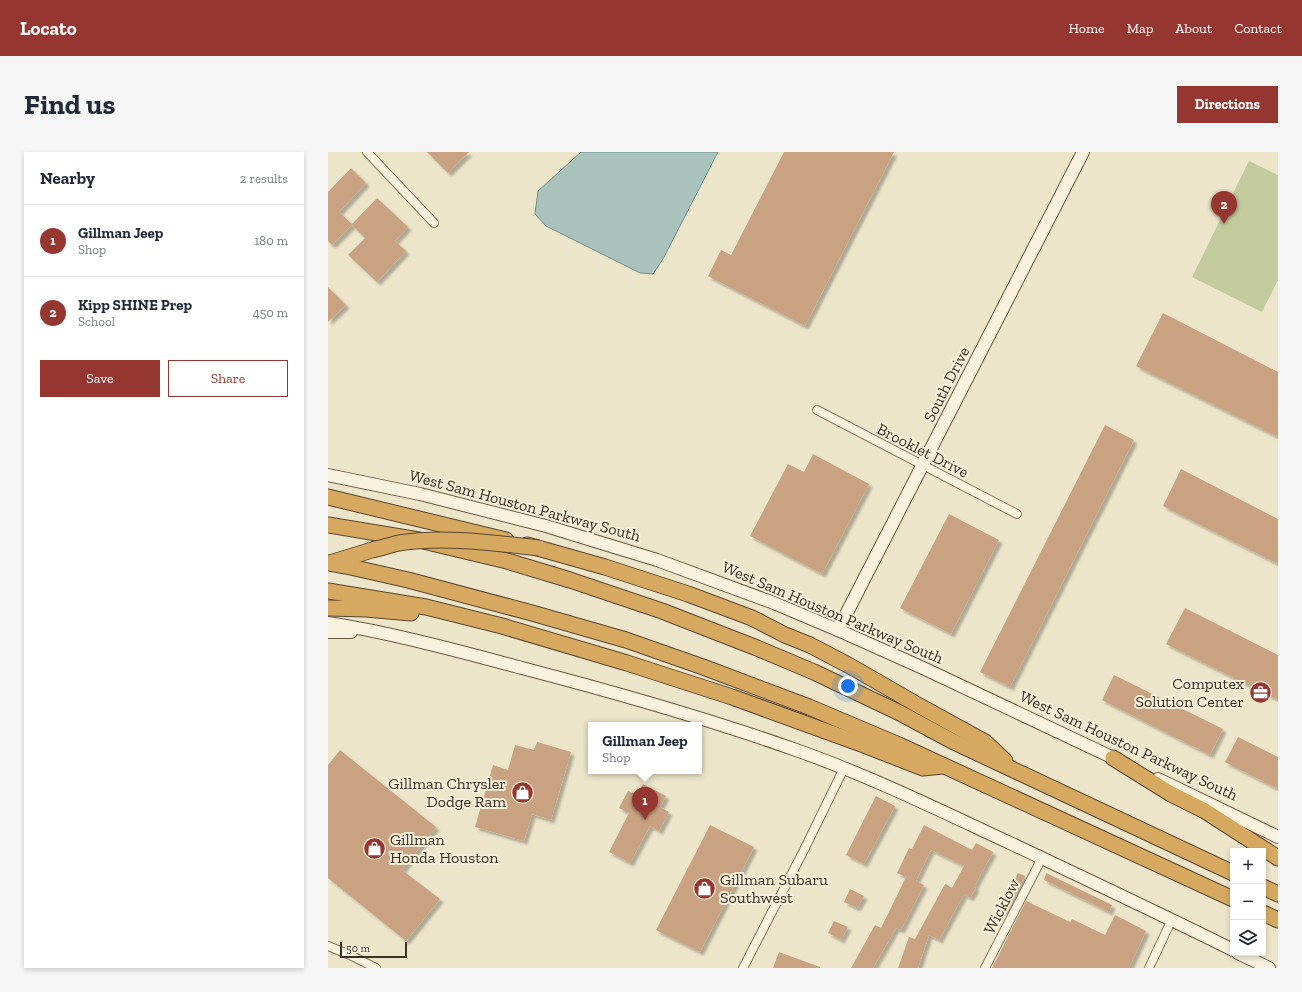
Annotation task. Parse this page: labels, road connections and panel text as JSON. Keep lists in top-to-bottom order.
{
  "streets": {
    "main road": ["South Drive", "West Sam Houston Parkway South"],
    "street": ["Brooklet Drive", "Wicklow"]
  },
  "crossings": [
    ["South Drive", "Brooklet Drive"],
    ["South Drive", "West Sam Houston Parkway South"]
  ],
  "places": {
    "office": ["Computex Solution Center"],
    "shop": ["Gillman Chrysler Dodge Ram", "Gillman Honda Houston", "Gillman Subaru Southwest"]
  },
  "scale_bar": "50 m",
  "page": {
    "header": "Locato",
    "nav": [
      "Home",
      "Map",
      "About",
      "Contact"
    ],
    "buttons": [
      "Directions",
      ["Save", "Share"]
    ],
    "title": "Find us",
    "heading": ["Nearby", "2 results"],
    "pins": ["2", "1"],
    "list": [
      {
        "mark": "1",
        "name": "Gillman Jeep",
        "note": "Shop",
        "value": "180 m"
      },
      {
        "mark": "2",
        "name": "Kipp SHINE Prep",
        "note": "School",
        "value": "450 m"
      }
    ],
    "popup": ["Gillman Jeep", "Shop"],
    "map_buttons": ["+", "−"],
    "scale": "50 m"
  }
}
